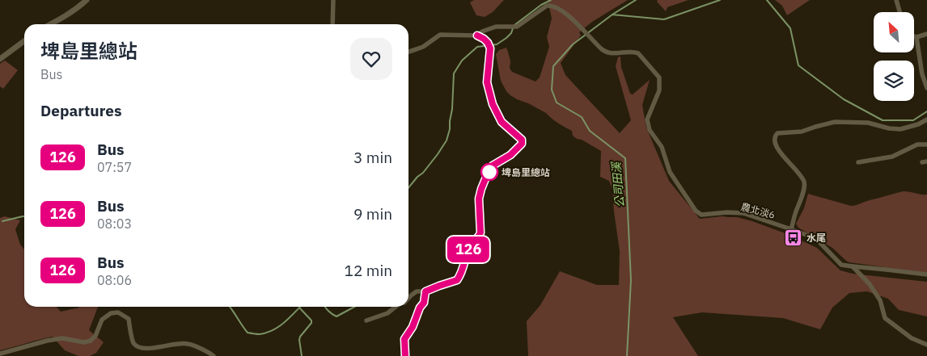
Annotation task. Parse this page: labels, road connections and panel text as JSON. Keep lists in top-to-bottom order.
{
  "streets": {
    "street": ["農北淡6"]
  },
  "water": ["公司田溪"],
  "places": {
    "other": ["埤島里總站"],
    "bus stop": ["水尾"]
  },
  "lines": ["bus line 126"],
  "north": "top left",
  "page": {
    "on_map": "126",
    "heading": [
      ["埤島里總站", "Bus"],
      "Departures"
    ],
    "list": [
      {
        "mark": "126",
        "name": "Bus",
        "note": "07:57",
        "value": "3 min"
      },
      {
        "mark": "126",
        "name": "Bus",
        "note": "08:03",
        "value": "9 min"
      },
      {
        "mark": "126",
        "name": "Bus",
        "note": "08:06",
        "value": "12 min"
      }
    ]
  }
}
